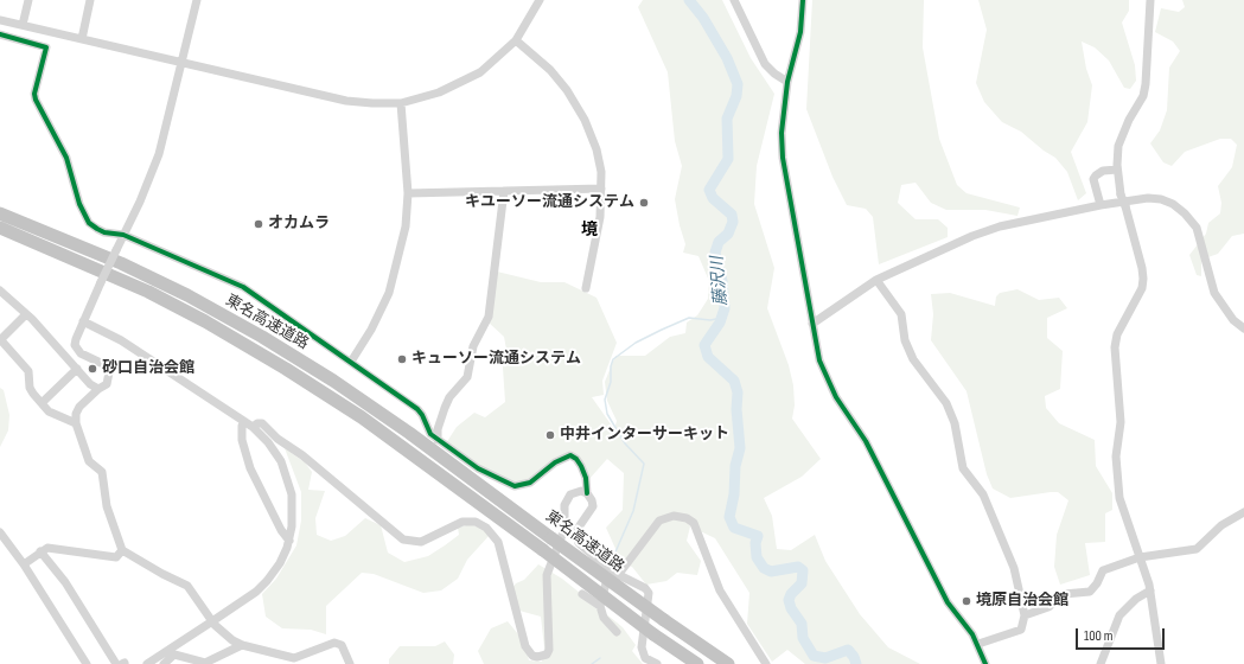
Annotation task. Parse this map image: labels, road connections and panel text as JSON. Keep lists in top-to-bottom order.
{
  "streets": {
    "highway": ["東名高速道路"]
  },
  "districts": ["境"],
  "water": ["藤沢川"],
  "places": [
    "キユーソー流通システム",
    "オカムラ",
    "キューソー流通システム",
    "砂口自治会館",
    "中井インターサーキット",
    "境原自治会館"
  ],
  "scale_bar": "100 m"
}
